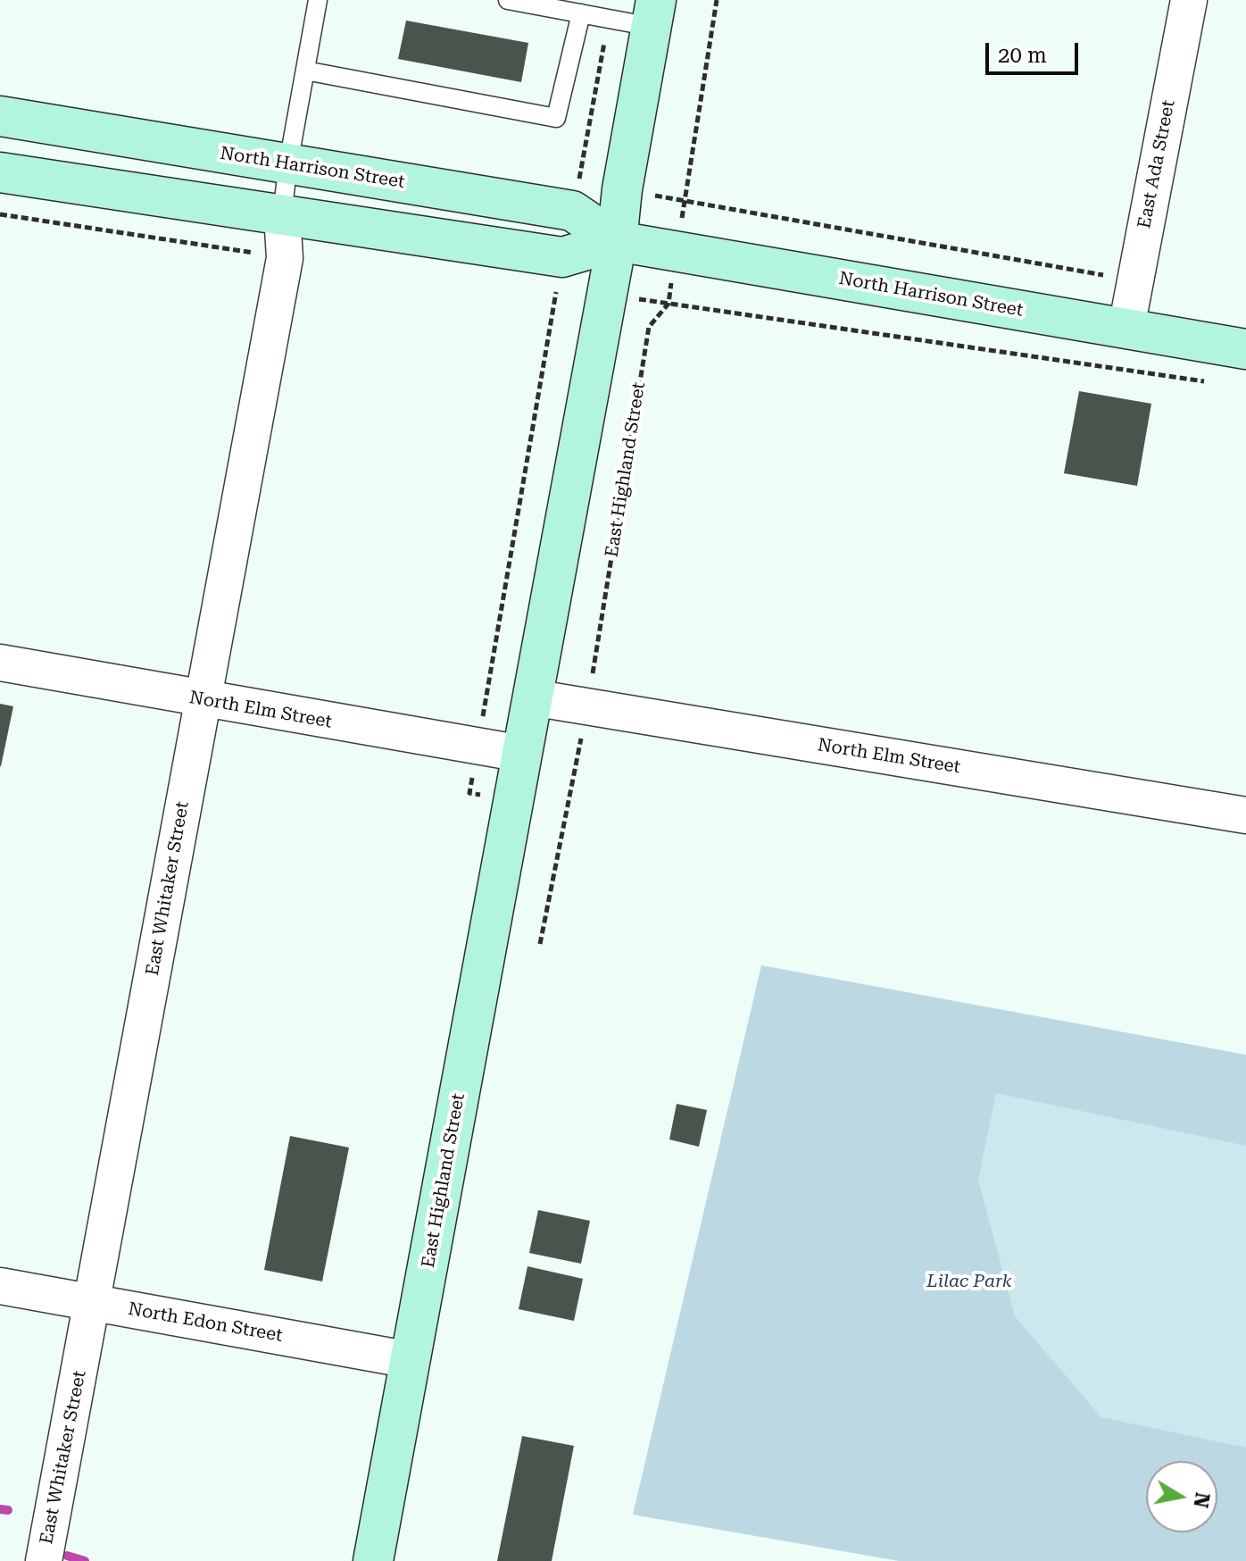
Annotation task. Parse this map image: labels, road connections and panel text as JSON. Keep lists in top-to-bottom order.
{
  "streets": {
    "main road": ["North Harrison Street", "East Highland Street"],
    "street": [
      "East Ada Street",
      "North Elm Street",
      "East Whitaker Street",
      "North Edon Street"
    ]
  },
  "crossings": [
    ["East Ada Street", "North Harrison Street"],
    ["North Harrison Street", "East Highland Street"],
    ["North Harrison Street", "East Whitaker Street"],
    ["East Highland Street", "North Elm Street"],
    ["East Highland Street", "North Edon Street"],
    ["North Elm Street", "East Whitaker Street"],
    ["East Whitaker Street", "North Edon Street"]
  ],
  "parks": ["Lilac Park"],
  "scale_bar": "20 m",
  "north": "right"
}
